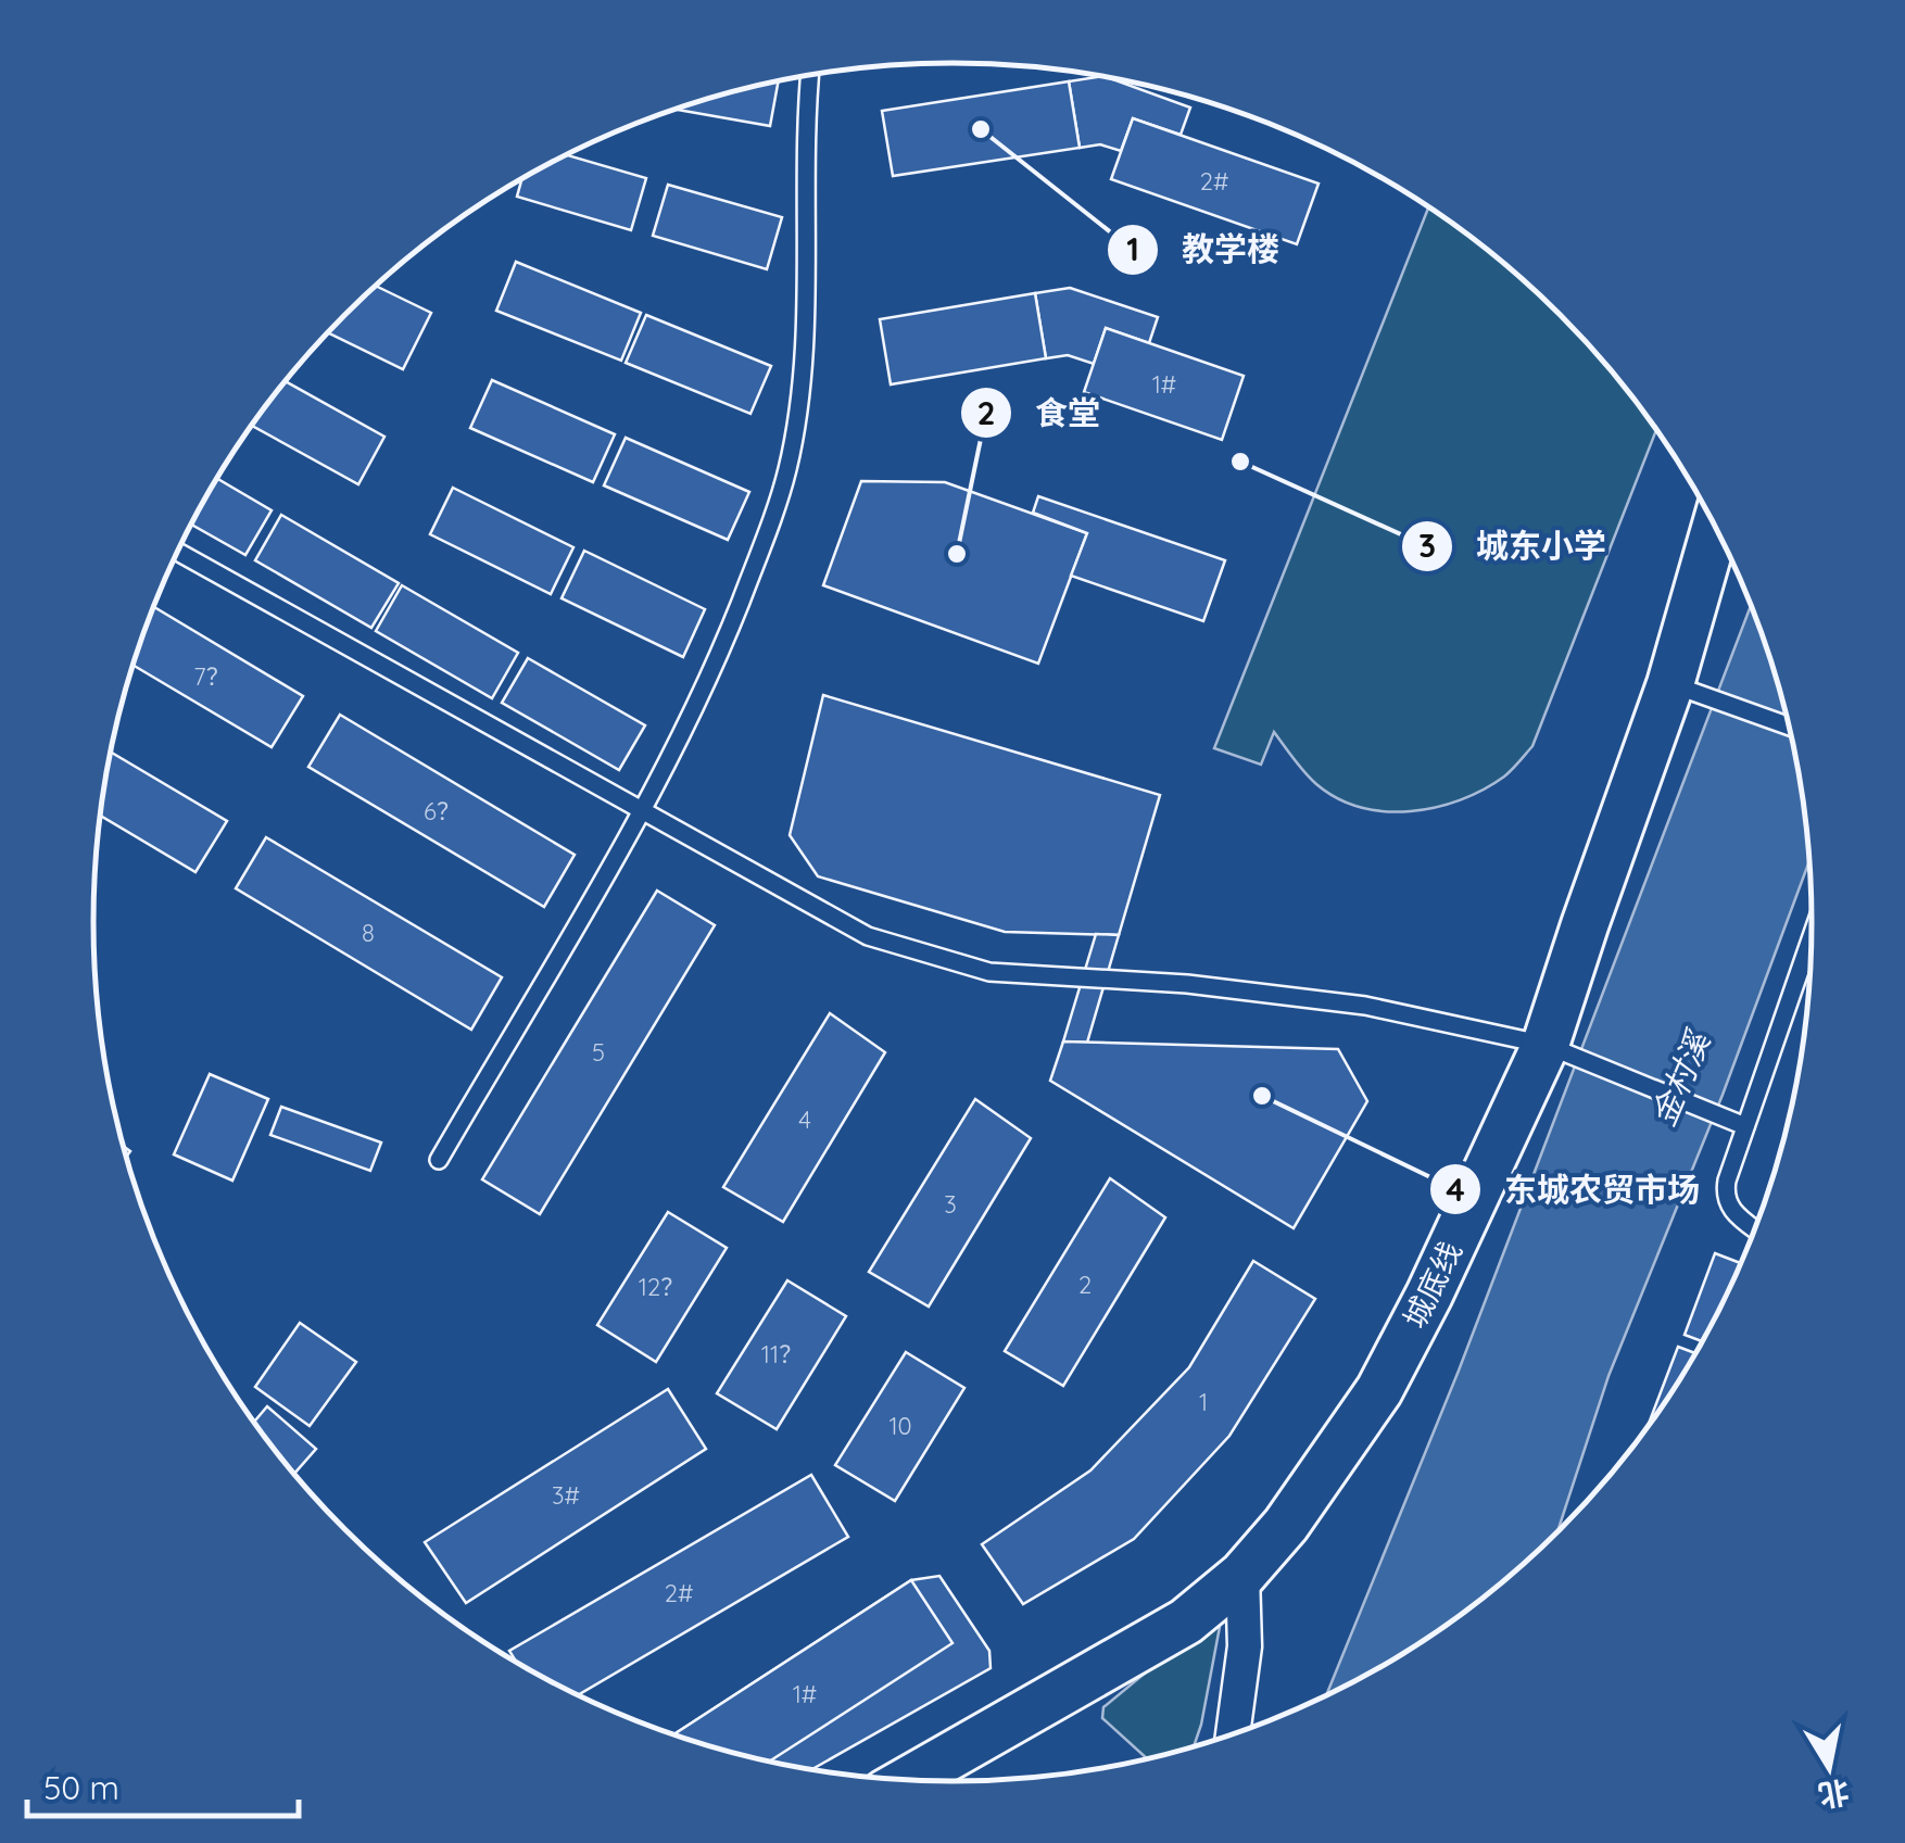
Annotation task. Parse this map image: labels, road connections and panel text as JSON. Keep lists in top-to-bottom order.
{
  "streets": {
    "main road": ["城底线"]
  },
  "water": ["金村溪"],
  "places": [
    "教学楼",
    "城东小学",
    "食堂",
    "东城农贸市场"
  ],
  "house_numbers": [
    "2#",
    "1#",
    "7？",
    "6？",
    "8",
    "5",
    "4",
    "3",
    "2",
    "12？",
    "11？",
    "1",
    "10",
    "3#",
    "2#",
    "1#"
  ],
  "scale_bar": "50 m",
  "north": "bottom"
}
